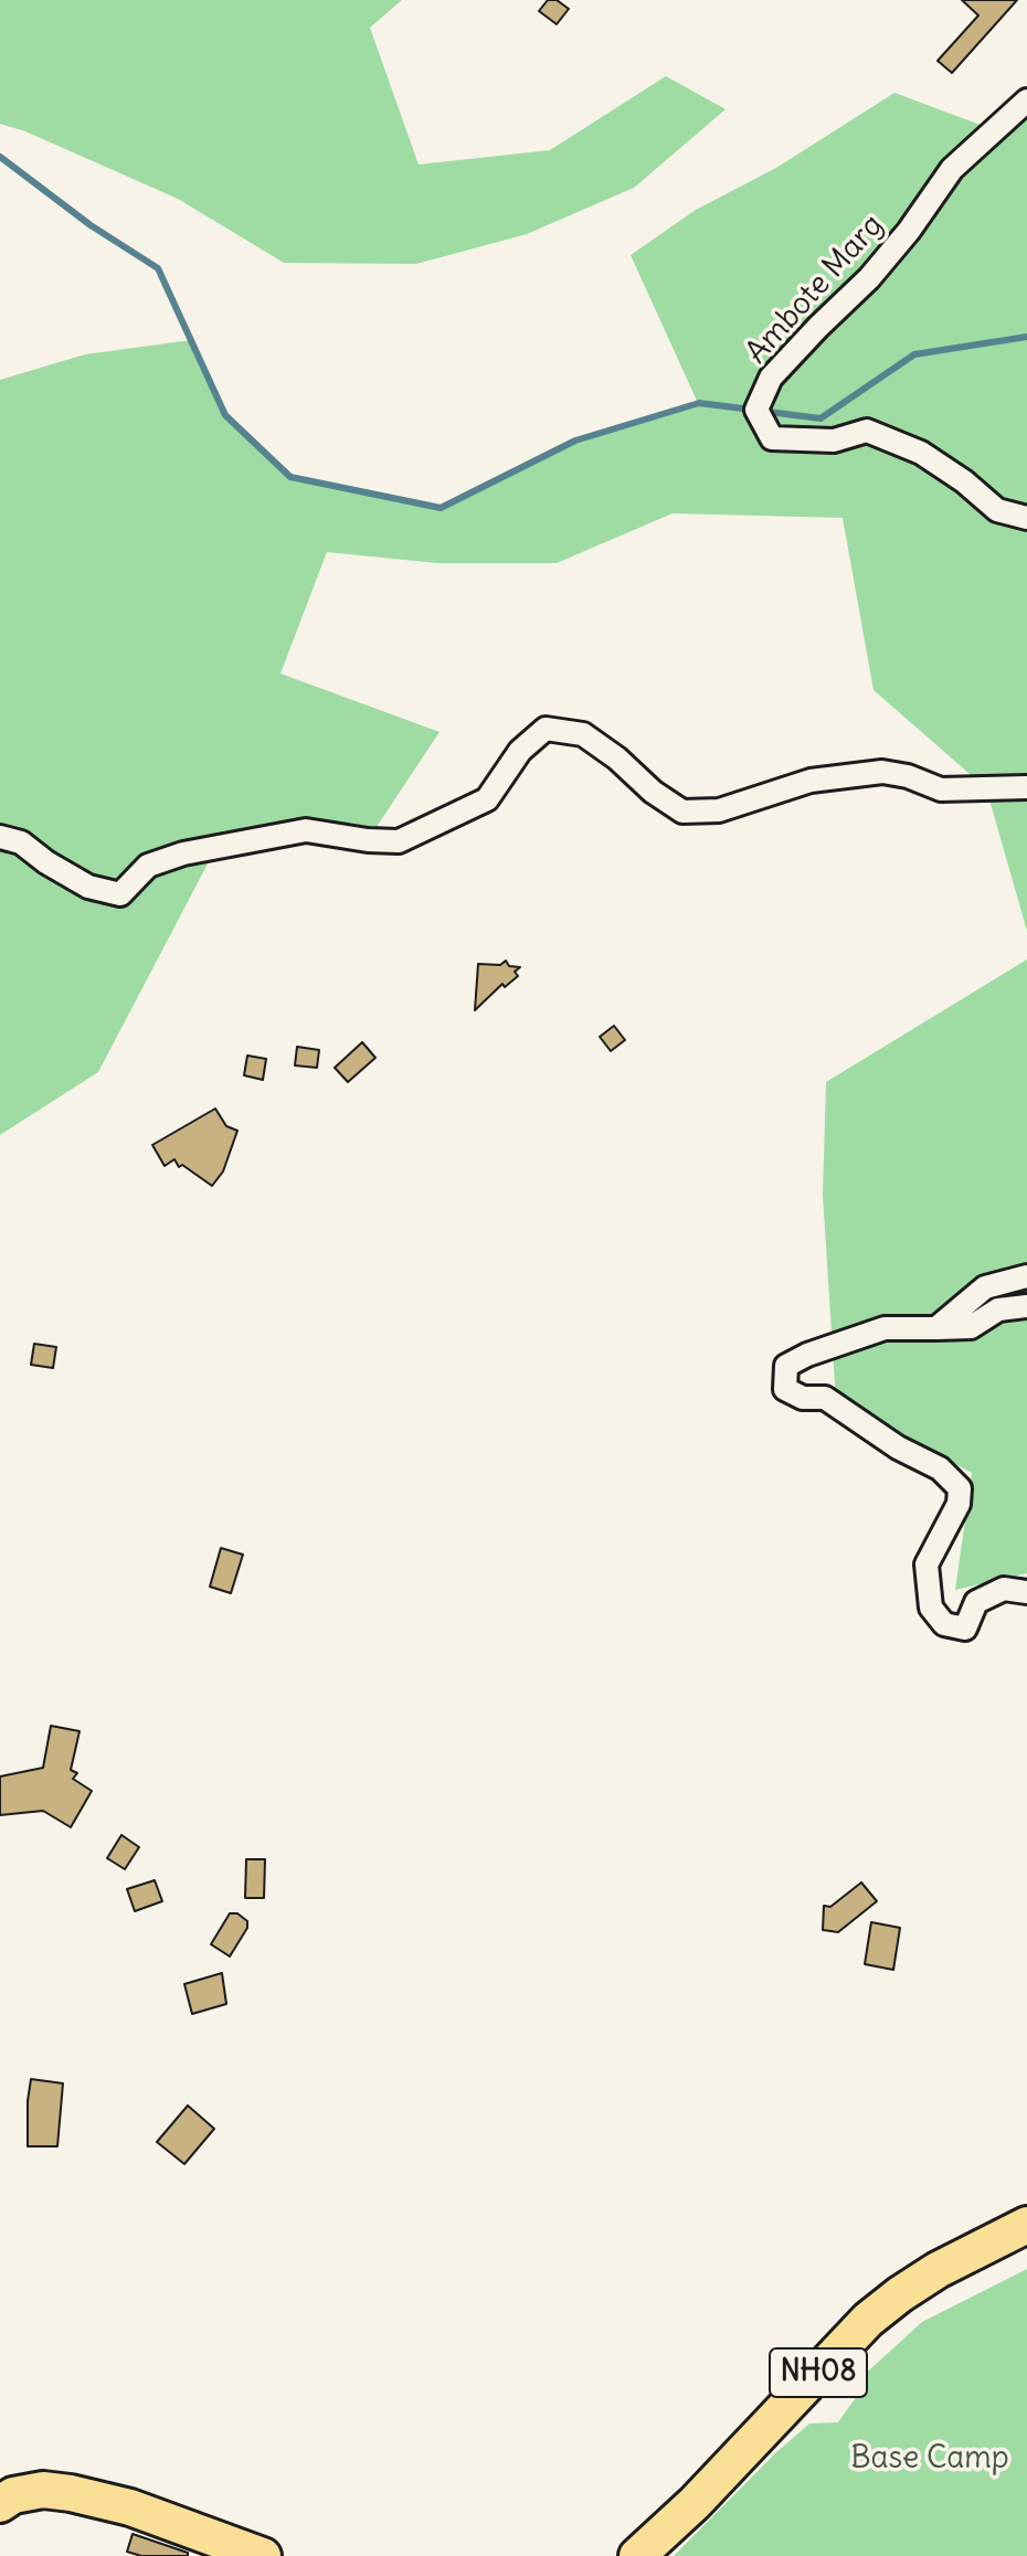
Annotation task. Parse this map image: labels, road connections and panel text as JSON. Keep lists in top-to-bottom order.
{
  "streets": {
    "main road": ["NH08"],
    "street": ["Ambote Marg"]
  },
  "parks": ["Base Camp"]
}
